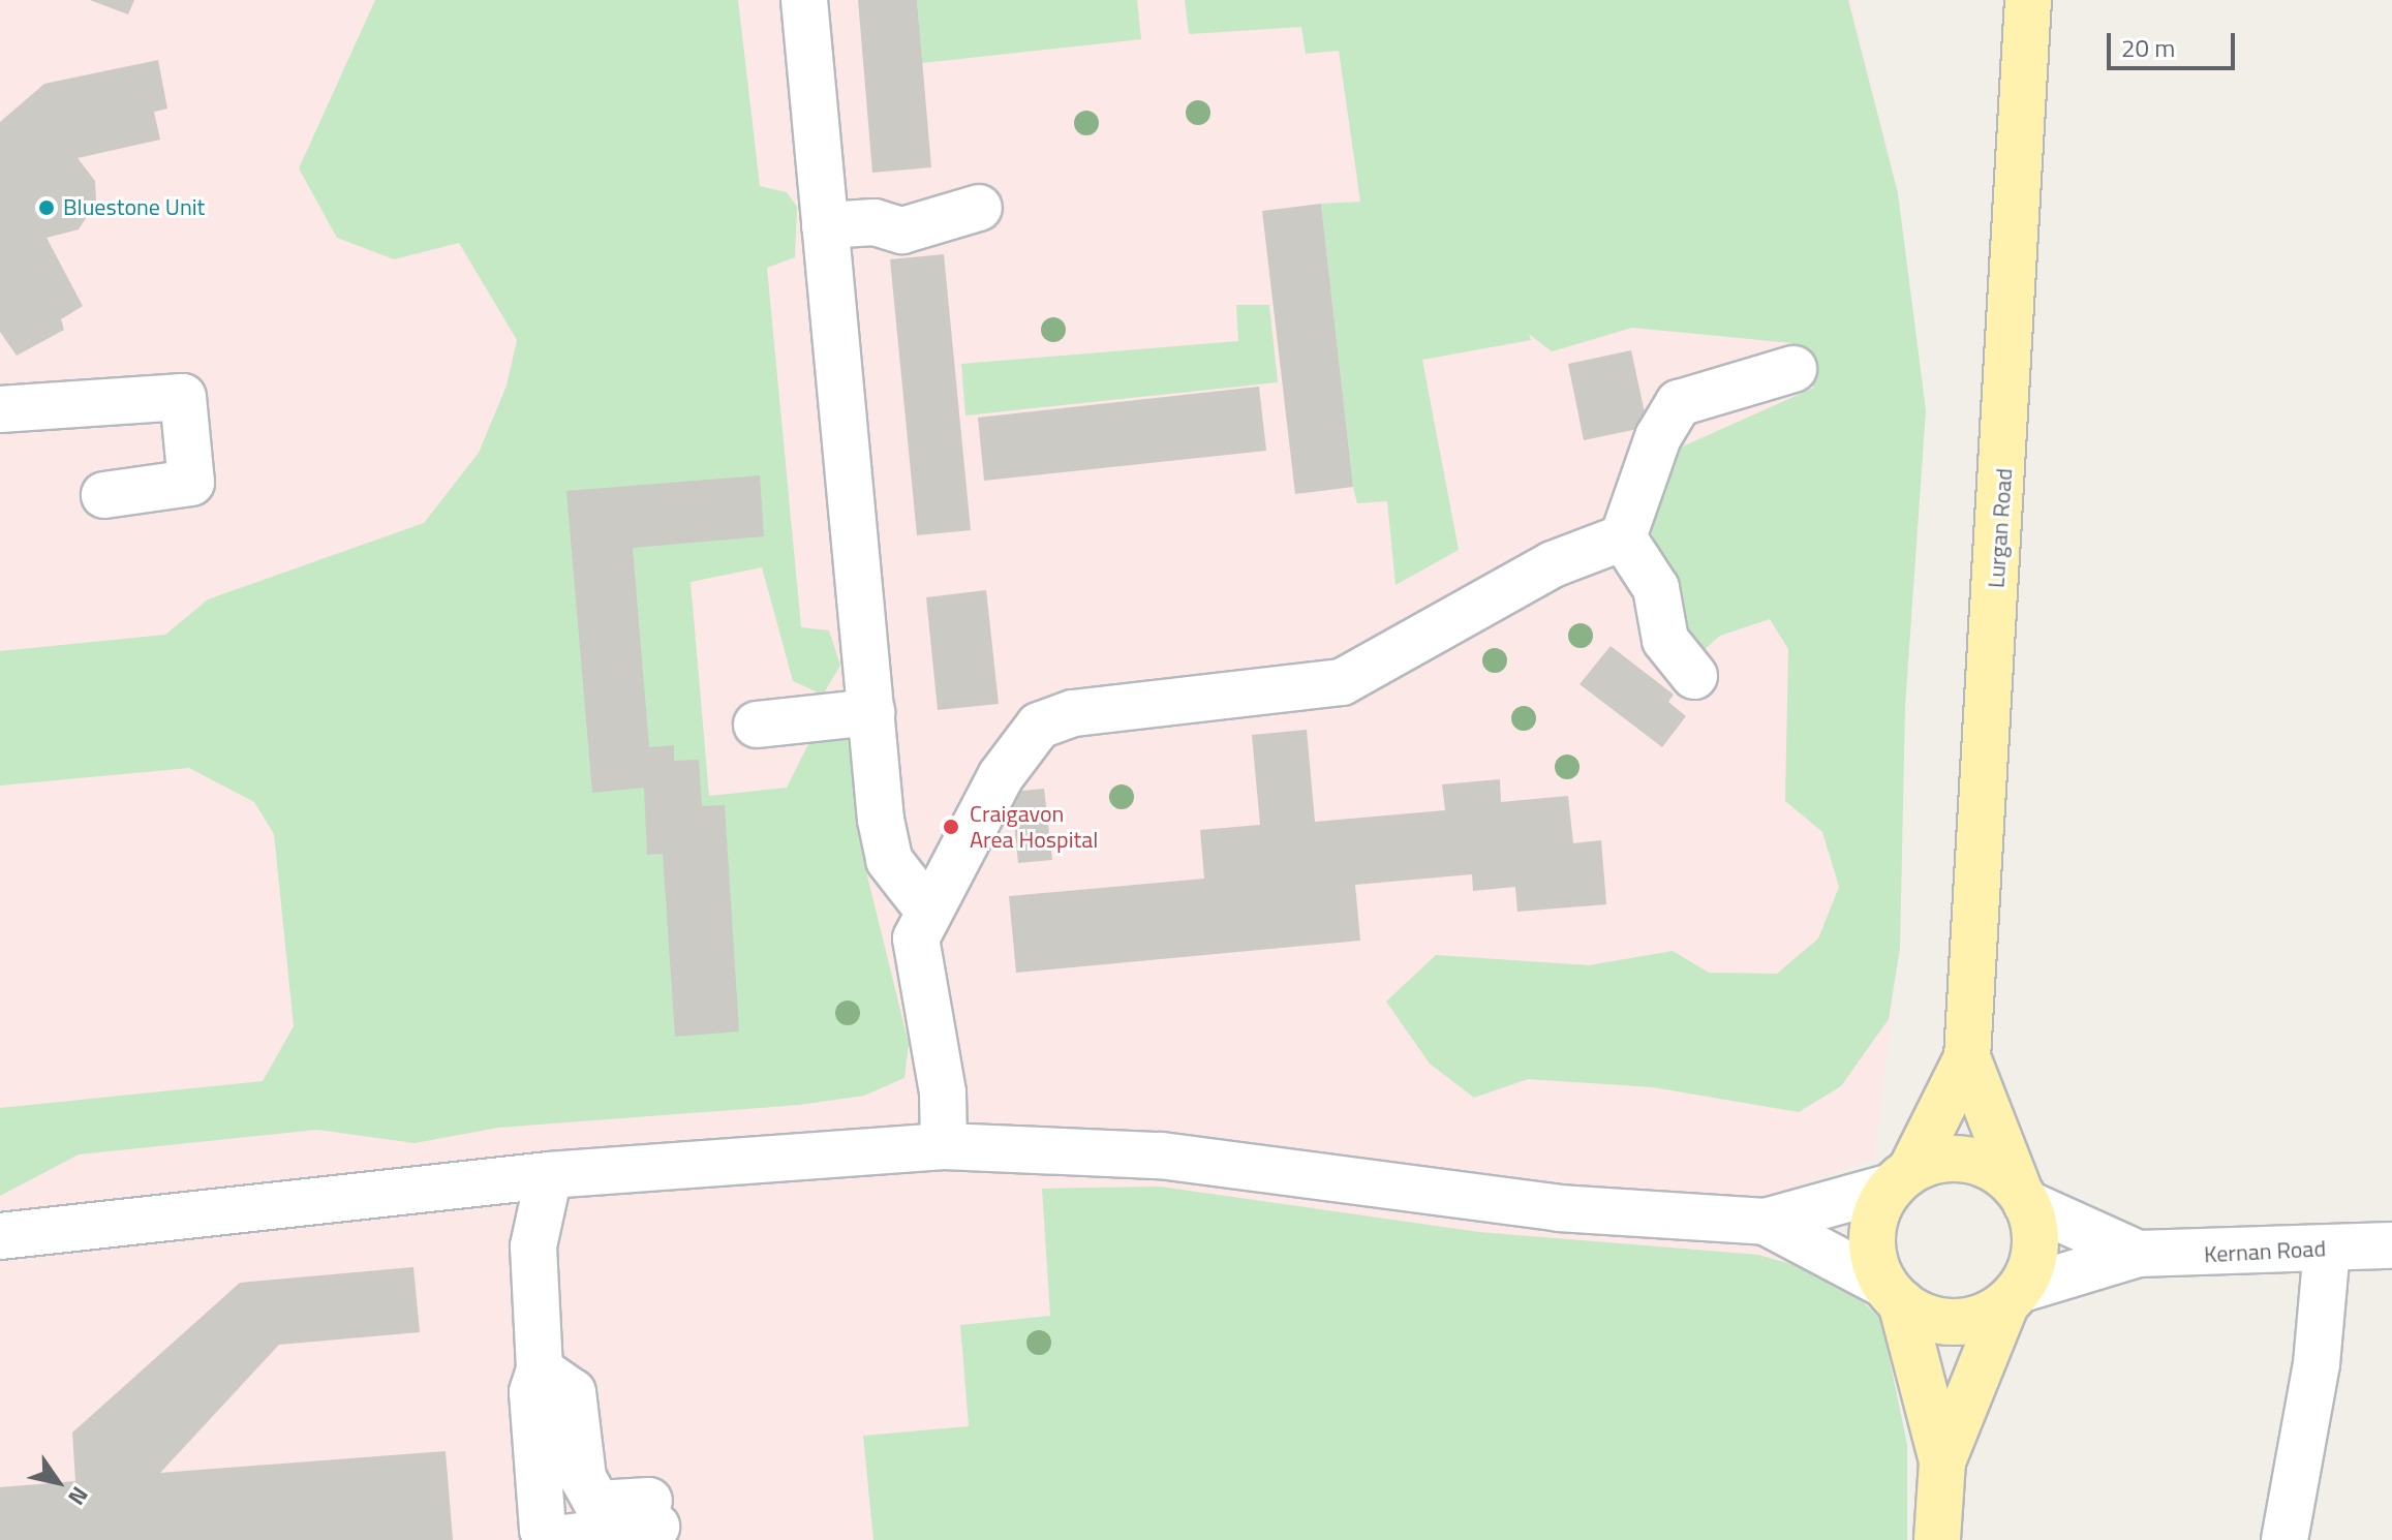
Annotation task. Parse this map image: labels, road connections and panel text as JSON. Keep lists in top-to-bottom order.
{
  "streets": {
    "main road": ["Lurgan Road"],
    "street": ["Kernan Road"]
  },
  "places": ["Bluestone Unit", "Craigavon Area Hospital"],
  "scale_bar": "20 m",
  "north": "bottom right"
}
